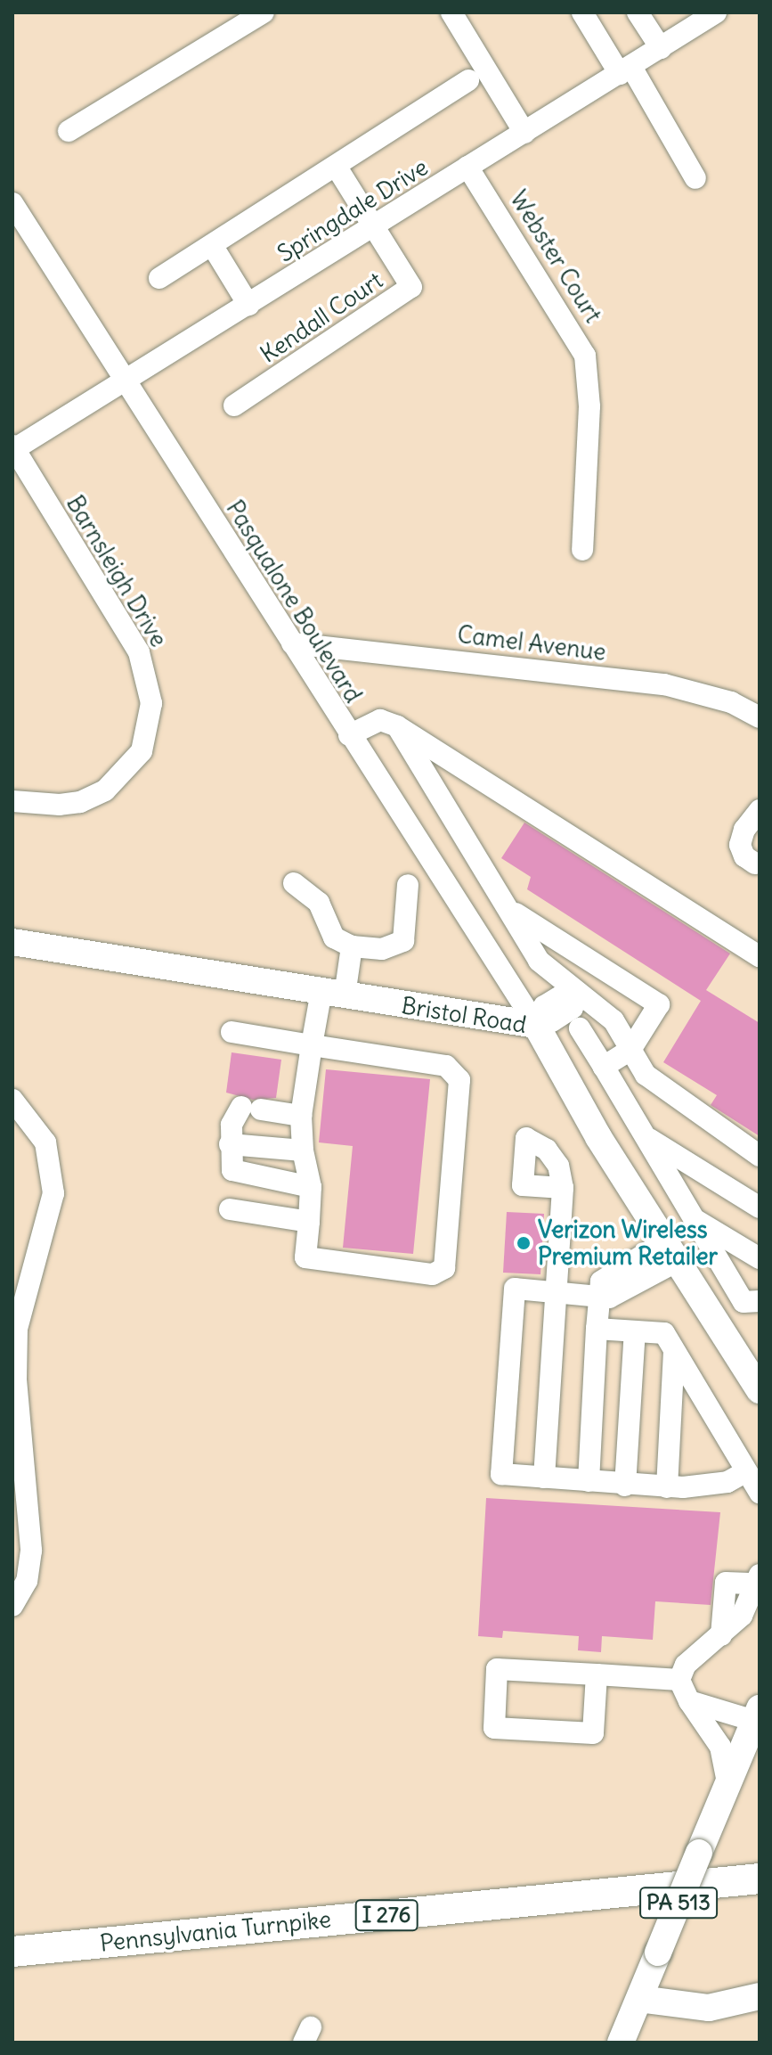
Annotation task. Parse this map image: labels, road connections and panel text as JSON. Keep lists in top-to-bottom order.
{
  "streets": {
    "highway": ["I 276", "Pennsylvania Turnpike"],
    "main road": ["Bristol Road", "PA 513"],
    "street": [
      "Springdale Drive",
      "Webster Court",
      "Kendall Court",
      "Barnsleigh Drive",
      "Pasqualone Boulevard",
      "Camel Avenue"
    ]
  },
  "crossings": [
    ["Springdale Drive", "Webster Court"],
    ["Springdale Drive", "Kendall Court"],
    ["Springdale Drive", "Barnsleigh Drive"],
    ["Springdale Drive", "Pasqualone Boulevard"],
    ["Pasqualone Boulevard", "Camel Avenue"],
    ["Pasqualone Boulevard", "Bristol Road"]
  ],
  "places": ["Verizon Wireless Premium Retailer"]
}
